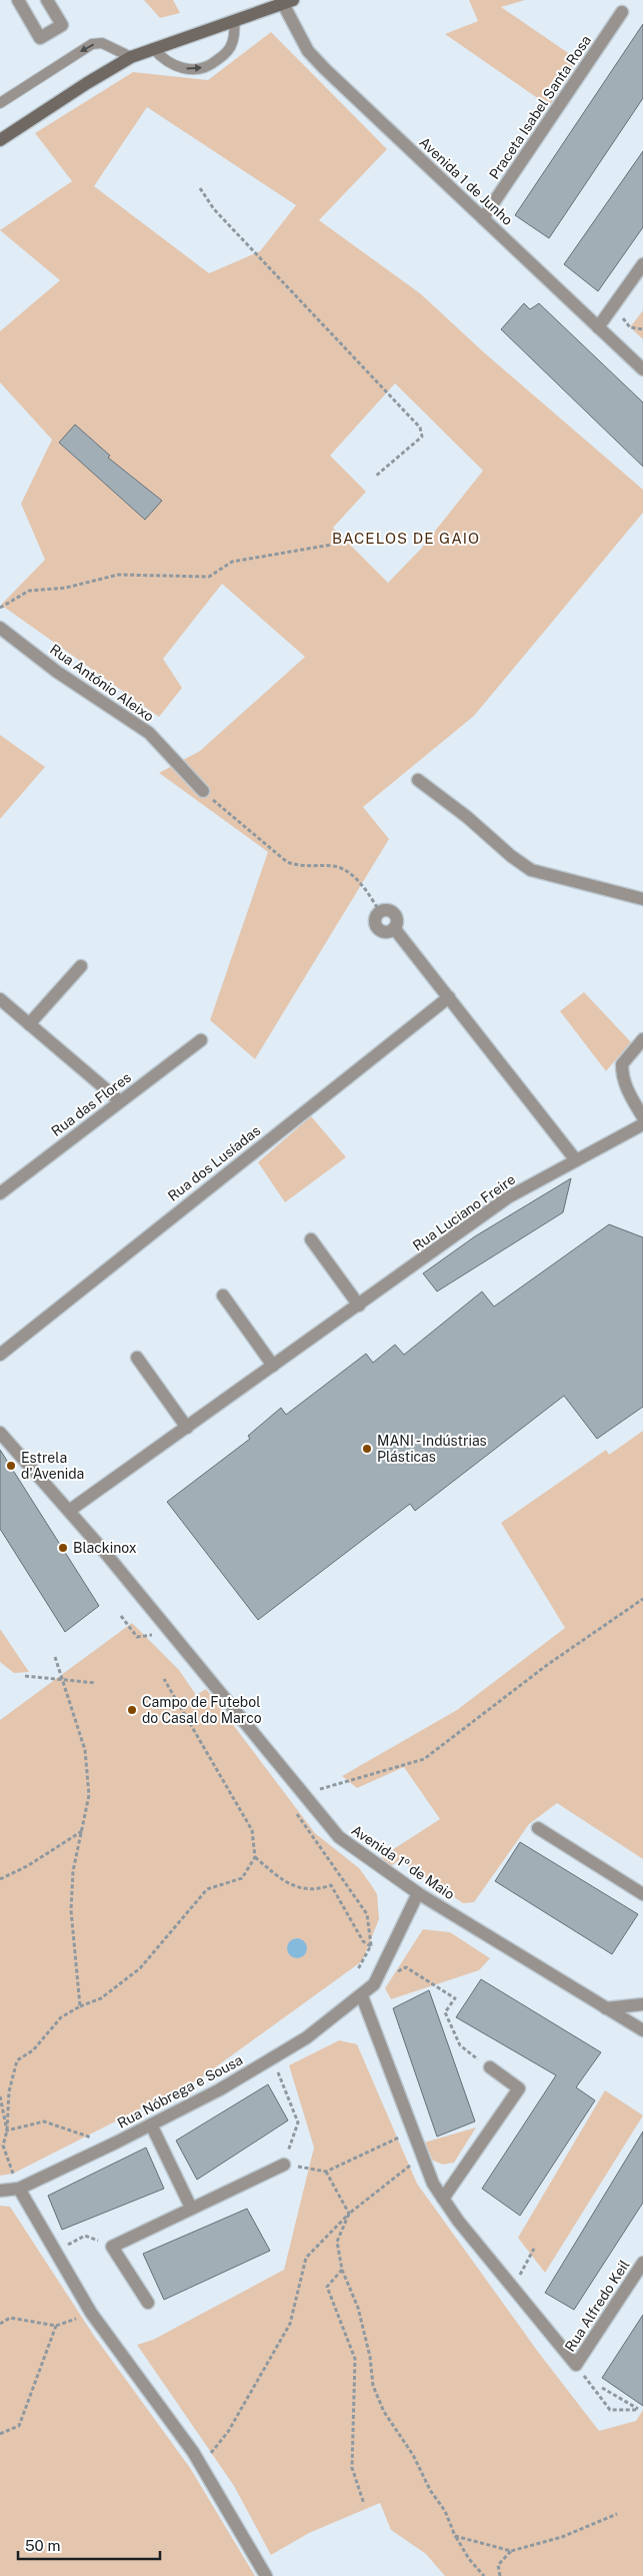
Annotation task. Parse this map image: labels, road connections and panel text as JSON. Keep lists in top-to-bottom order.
{
  "streets": {
    "street": [
      "Praceta Isabel Santa Rosa",
      "Avenida 1 de Junho",
      "Rua António Aleixo",
      "Rua das Flores",
      "Rua dos Lusíadas",
      "Rua Luciano Freire",
      "Avenida 1º de Maio",
      "Rua Nóbrega e Sousa",
      "Rua Alfredo Keil"
    ]
  },
  "crossings": [
    ["Praceta Isabel Santa Rosa", "Avenida 1 de Junho"],
    ["Rua Luciano Freire", "Avenida 1º de Maio"],
    ["Avenida 1º de Maio", "Rua Nóbrega e Sousa"]
  ],
  "districts": ["BACELOS DE GAIO"],
  "places": [
    "MANI - Indústrias Plásticas",
    "Estrela d'Avenida",
    "Blackinox",
    "Campo de Futebol do Casal do Marco"
  ],
  "scale_bar": "50 m"
}
